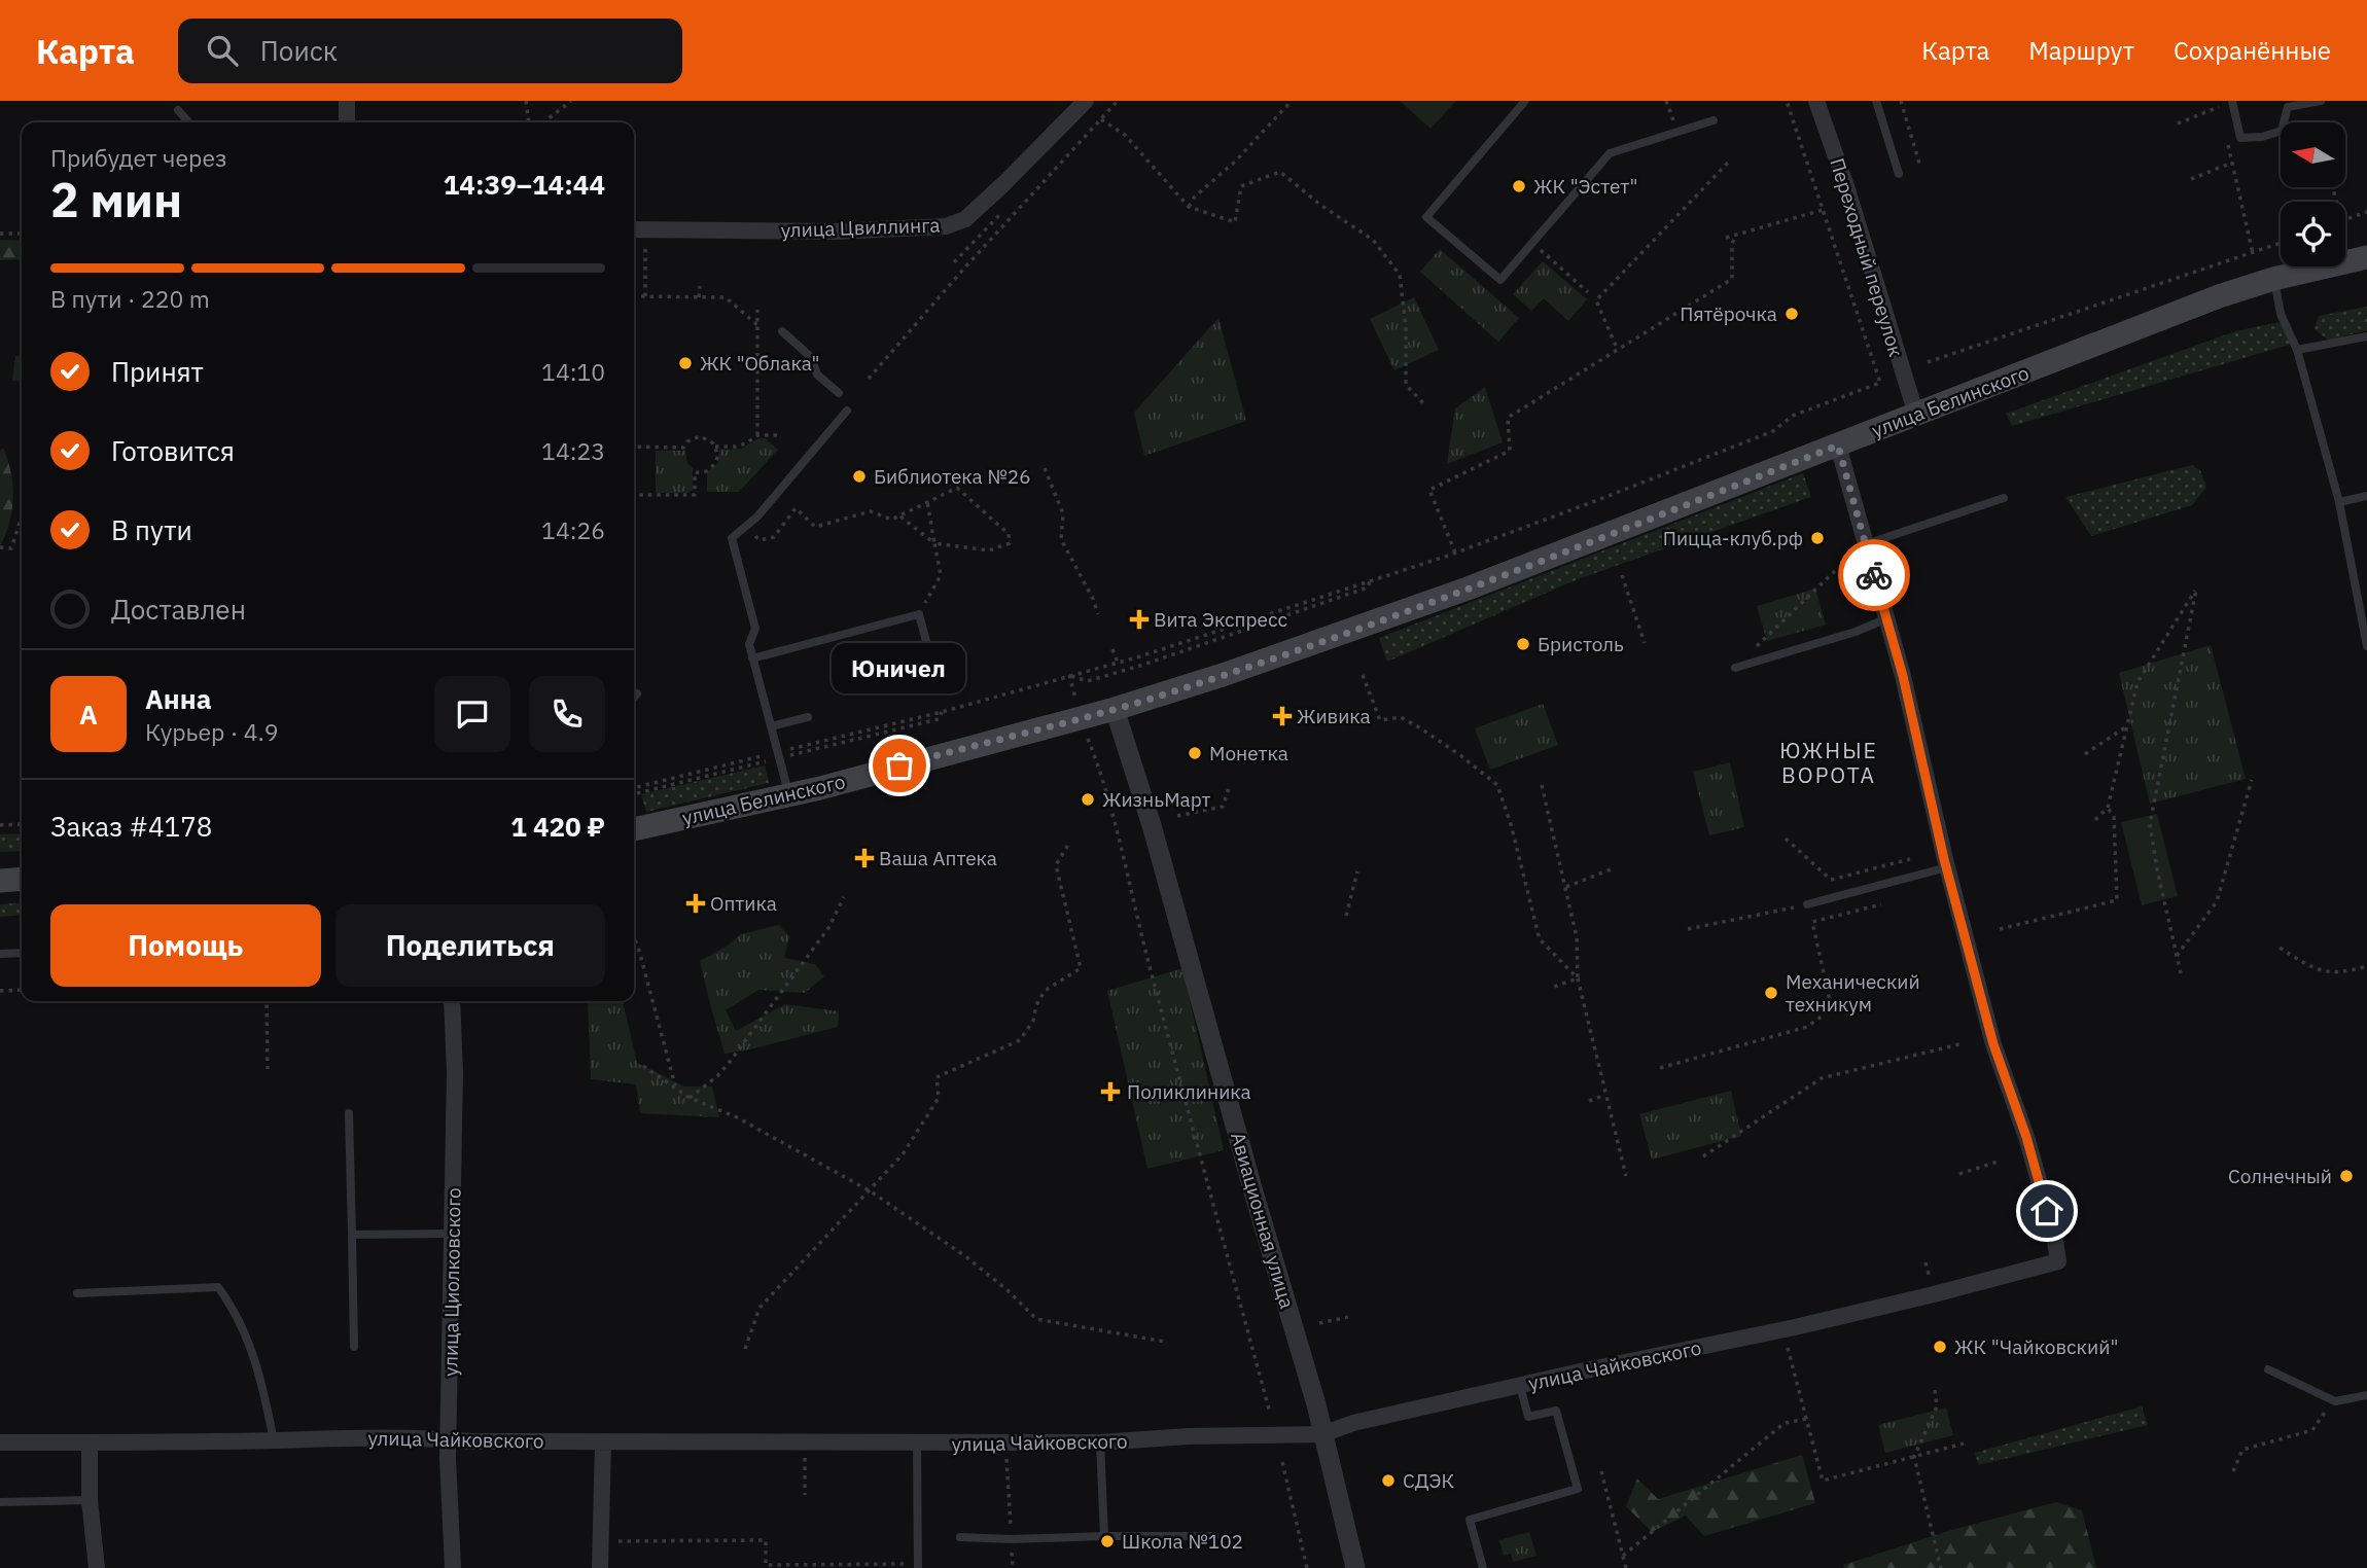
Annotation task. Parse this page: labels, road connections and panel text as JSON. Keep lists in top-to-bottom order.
{
  "streets": {
    "main road": ["улица Белинского"],
    "street": [
      "улица Цвиллинга",
      "Переходный переулок",
      "Авиационная улица",
      "улица Циолковского",
      "улица Чайковского"
    ]
  },
  "crossings": [
    ["Переходный переулок", "улица Белинского"],
    ["улица Белинского", "Авиационная улица"],
    ["Авиационная улица", "улица Чайковского"],
    ["улица Циолковского", "улица Чайковского"]
  ],
  "districts": ["ЮЖНЫЕ ВОРОТА"],
  "places": {
    "other": [
      "ЖК \"Эстет\"",
      "Пятёрочка",
      "ЖК \"Облака\"",
      "Библиотека №26",
      "Пицца-клуб.рф",
      "Бристоль",
      "Монетка",
      "Юничел",
      "ЖизньМарт",
      "Механический техникум",
      "Солнечный",
      "ЖК \"Чайковский\"",
      "СДЭК",
      "Школа №102"
    ],
    "health": [
      "Вита Экспресс",
      "Живика",
      "Ваша Аптека",
      "Оптика",
      "Поликлиника"
    ]
  },
  "north": "left",
  "page": {
    "header": "Карта",
    "search": "Поиск",
    "nav": ["Карта", "Маршрут", "Сохранённые"],
    "heading": ["2 мин", "Прибудет через", "14:39–14:44"],
    "panel": [
      "Анна",
      "Курьер · 4.9",
      "Заказ #4178",
      "1 420 ₽"
    ],
    "bar": "В пути · 220 m",
    "list": [
      ["Принят", "14:10"],
      ["Готовится", "14:23"],
      ["В пути", "14:26"],
      "Доставлен"
    ],
    "bubble": "Юничел",
    "round": "А",
    "buttons": ["Помощь", "Поделиться"]
  }
}
